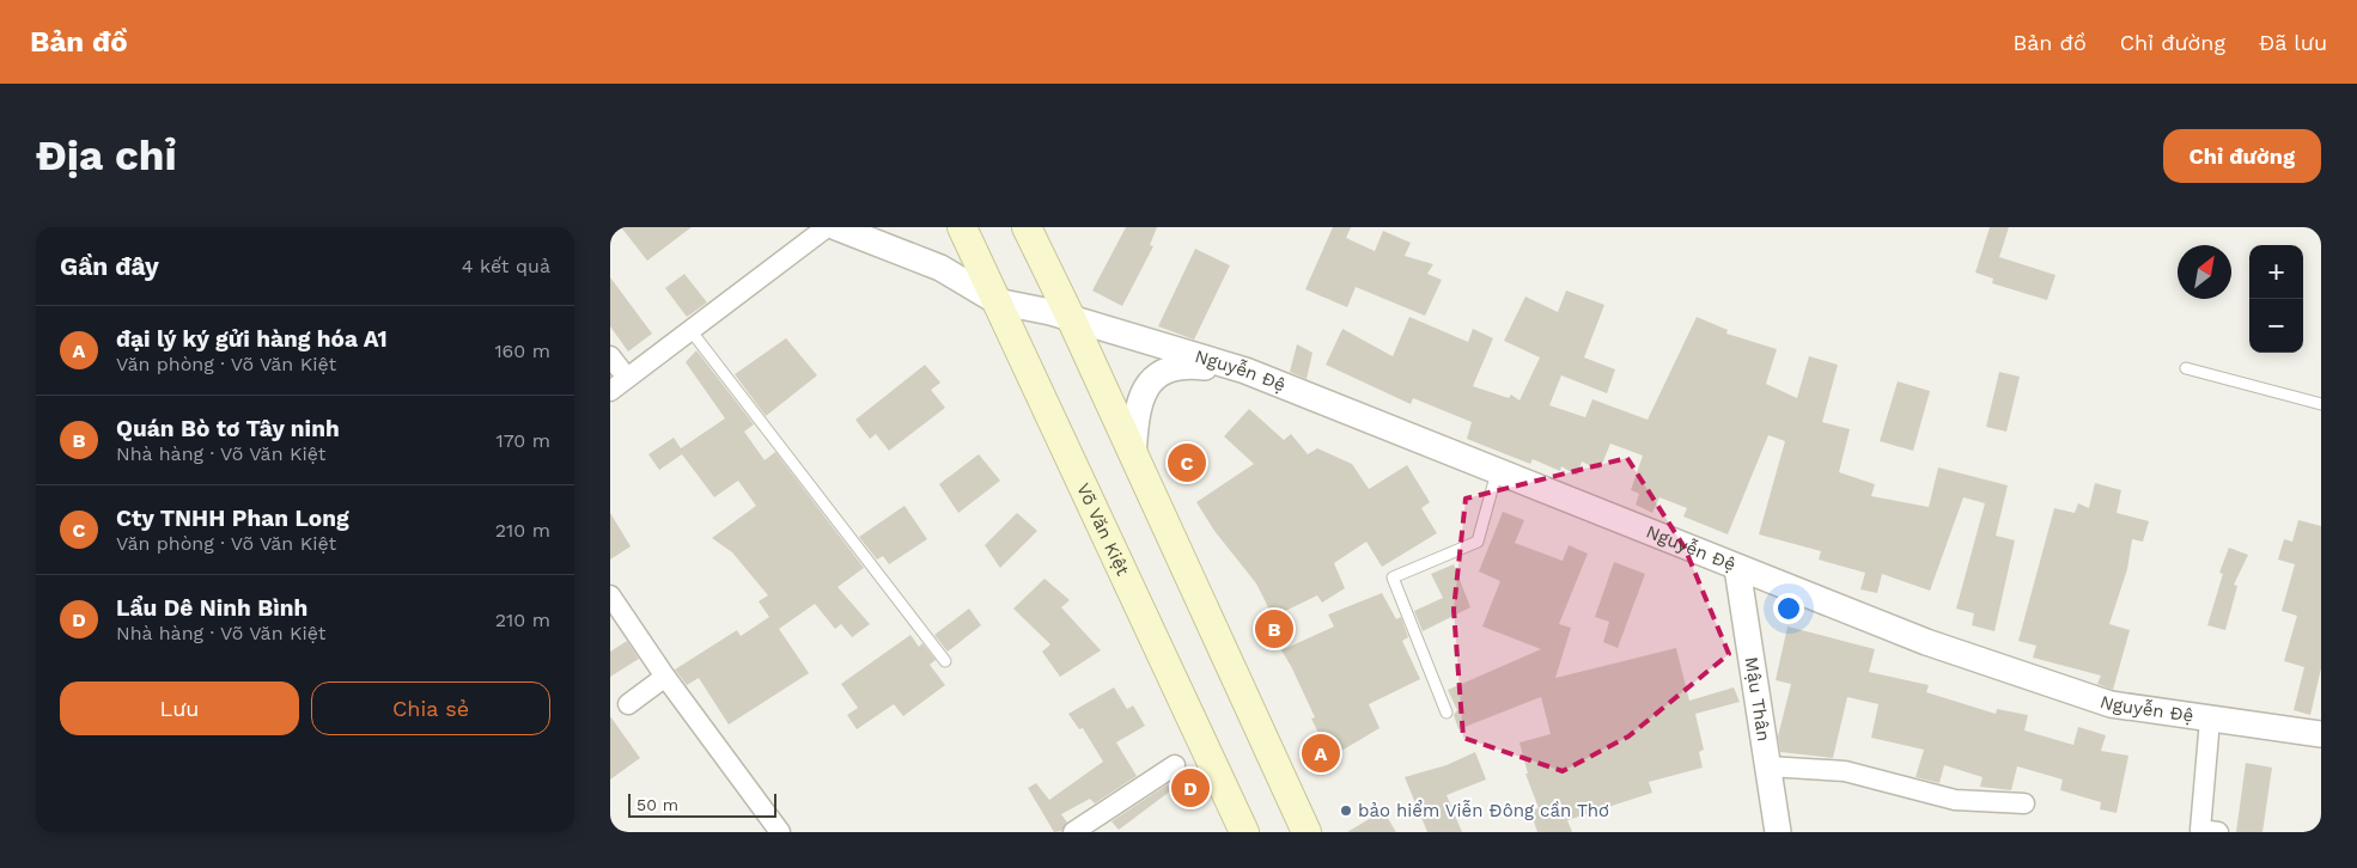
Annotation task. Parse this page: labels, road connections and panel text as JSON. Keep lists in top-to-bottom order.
{
  "streets": {
    "main road": ["Võ Văn Kiệt"],
    "street": ["Nguyễn Đệ", "Mậu Thân"]
  },
  "crossings": [
    ["Nguyễn Đệ", "Võ Văn Kiệt"],
    ["Nguyễn Đệ", "Mậu Thân"]
  ],
  "places": ["bảo hiểm Viễn Đông cần Thơ"],
  "scale_bar": "50 m",
  "north": "top right",
  "page": {
    "header": "Bản đồ",
    "nav": ["Bản đồ", "Chỉ đường", "Đã lưu"],
    "buttons": [
      "Chỉ đường",
      ["Lưu", "Chia sẻ"]
    ],
    "title": "Địa chỉ",
    "heading": ["Gần đây", "4 kết quả"],
    "map_buttons": ["+", "−"],
    "list": [
      {
        "mark": "A",
        "name": "đại lý ký gửi hàng hóa A1",
        "note": "Văn phòng · Võ Văn Kiệt",
        "value": "160 m"
      },
      {
        "mark": "B",
        "name": "Quán Bò tơ Tây ninh",
        "note": "Nhà hàng · Võ Văn Kiệt",
        "value": "170 m"
      },
      {
        "mark": "C",
        "name": "Cty TNHH Phan Long",
        "note": "Văn phòng · Võ Văn Kiệt",
        "value": "210 m"
      },
      {
        "mark": "D",
        "name": "Lẩu Dê Ninh Bình",
        "note": "Nhà hàng · Võ Văn Kiệt",
        "value": "210 m"
      }
    ],
    "pins": [
      "C",
      "B",
      "A",
      "D"
    ],
    "scale": "50 m"
  }
}
